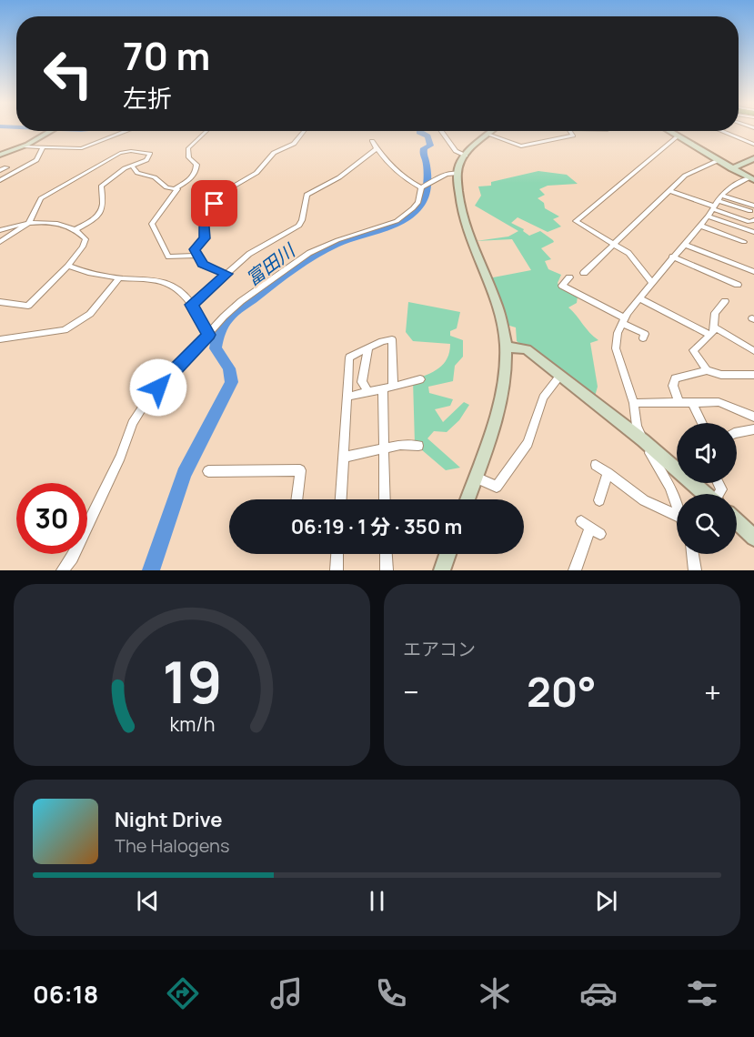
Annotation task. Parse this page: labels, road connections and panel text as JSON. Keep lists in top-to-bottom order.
{
  "water": ["富田川"],
  "page": {
    "turn": ["70 m", "左折"],
    "limit": "30",
    "trip": "06:19 · 1 分 · 350 m",
    "tile": "エアコン",
    "heat": ["−", "20°", "+"],
    "song": ["Night Drive", "The Halogens"],
    "tabs": "06:18",
    "gauge": ["19", "km/h"]
  }
}
